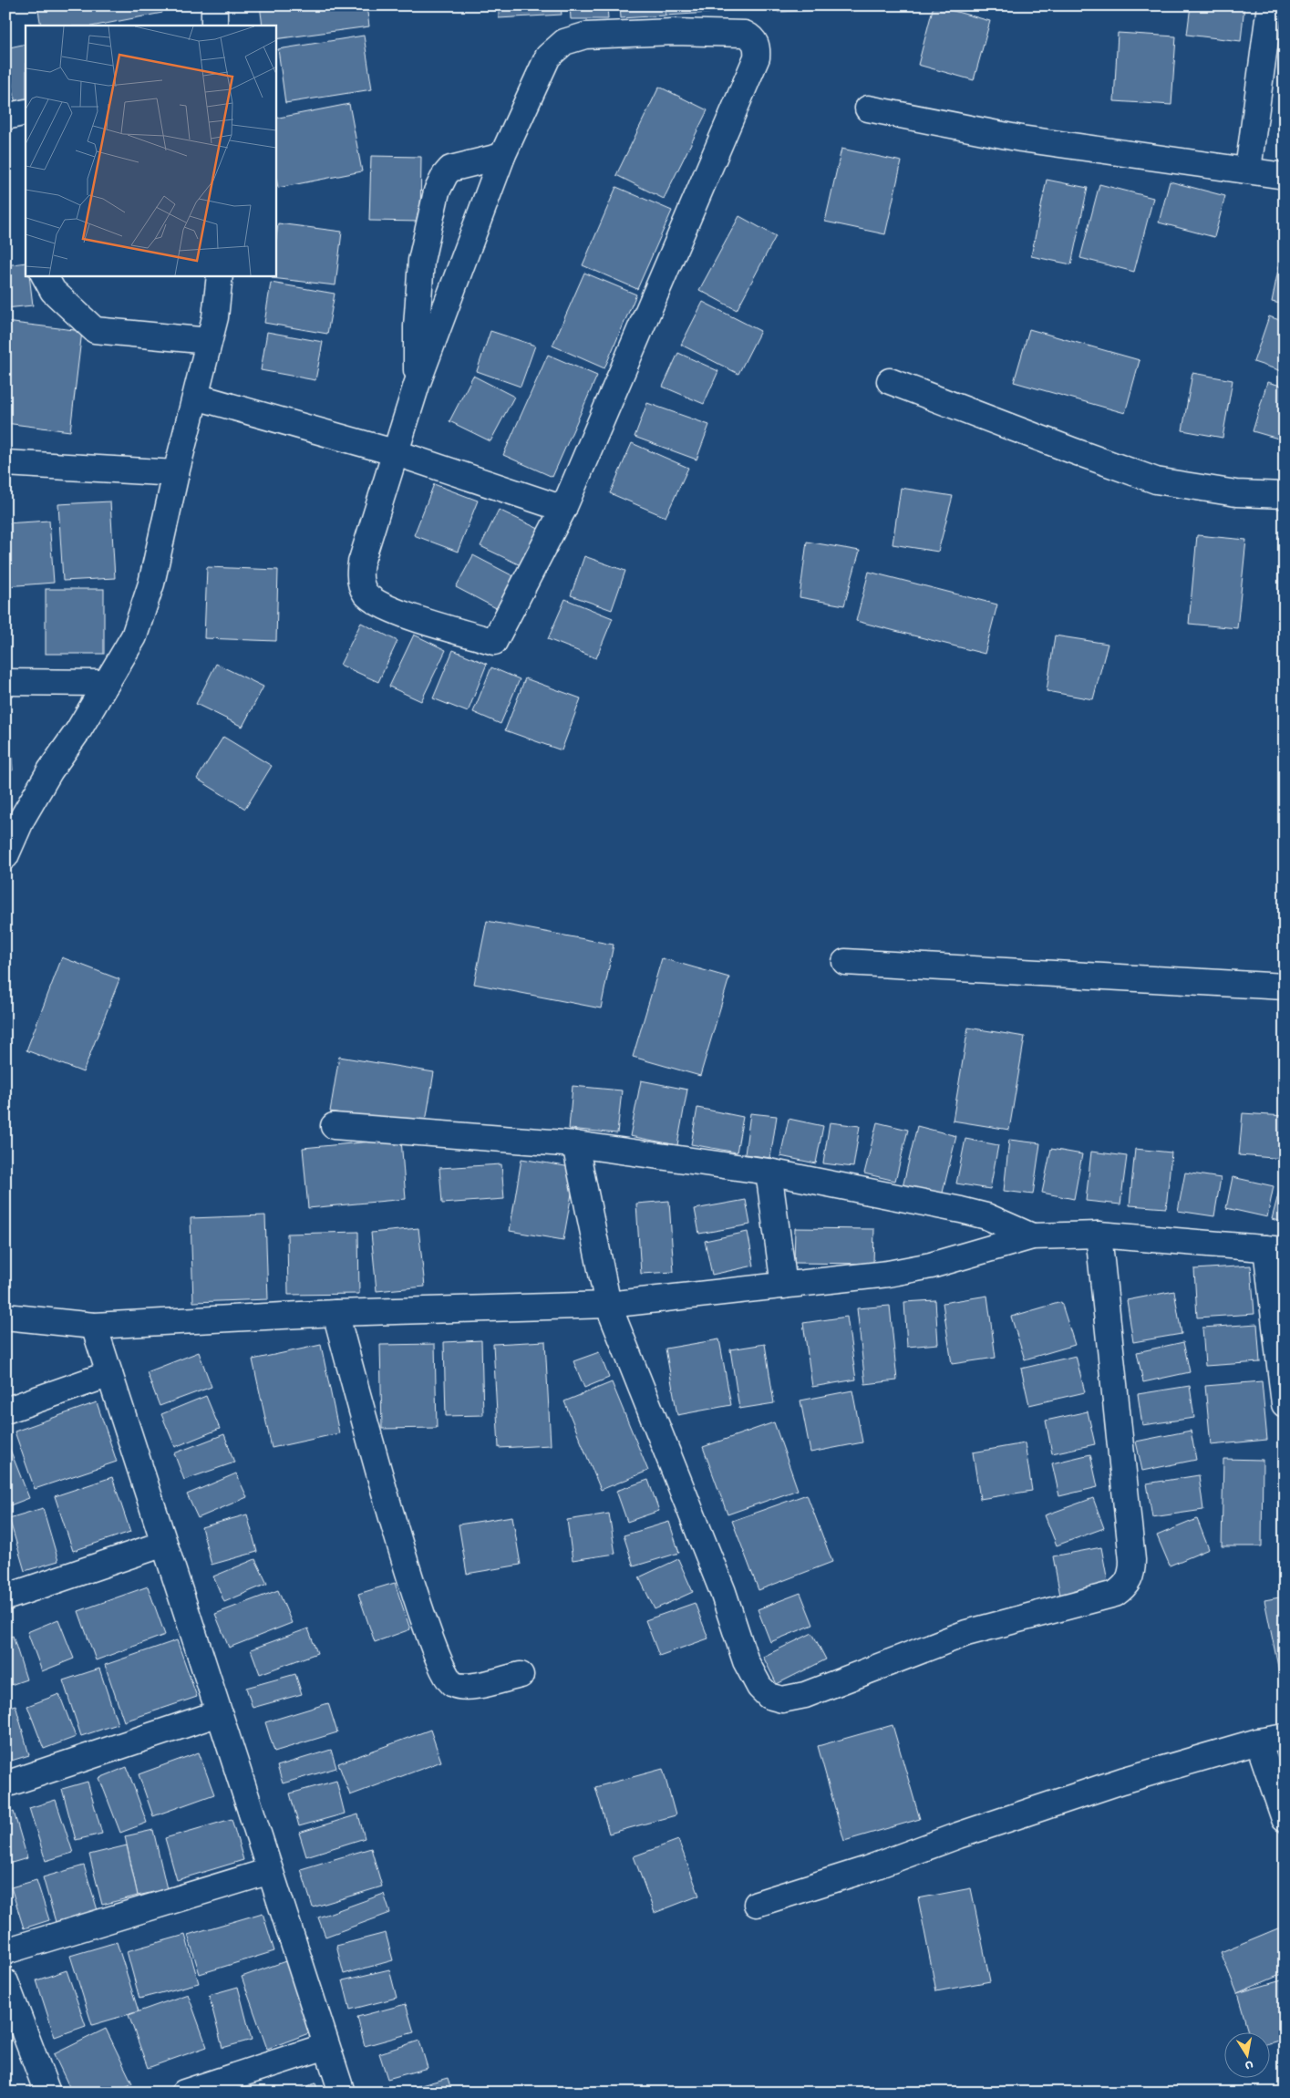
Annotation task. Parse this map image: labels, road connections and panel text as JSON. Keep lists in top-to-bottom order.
{
  "north": "bottom"
}
